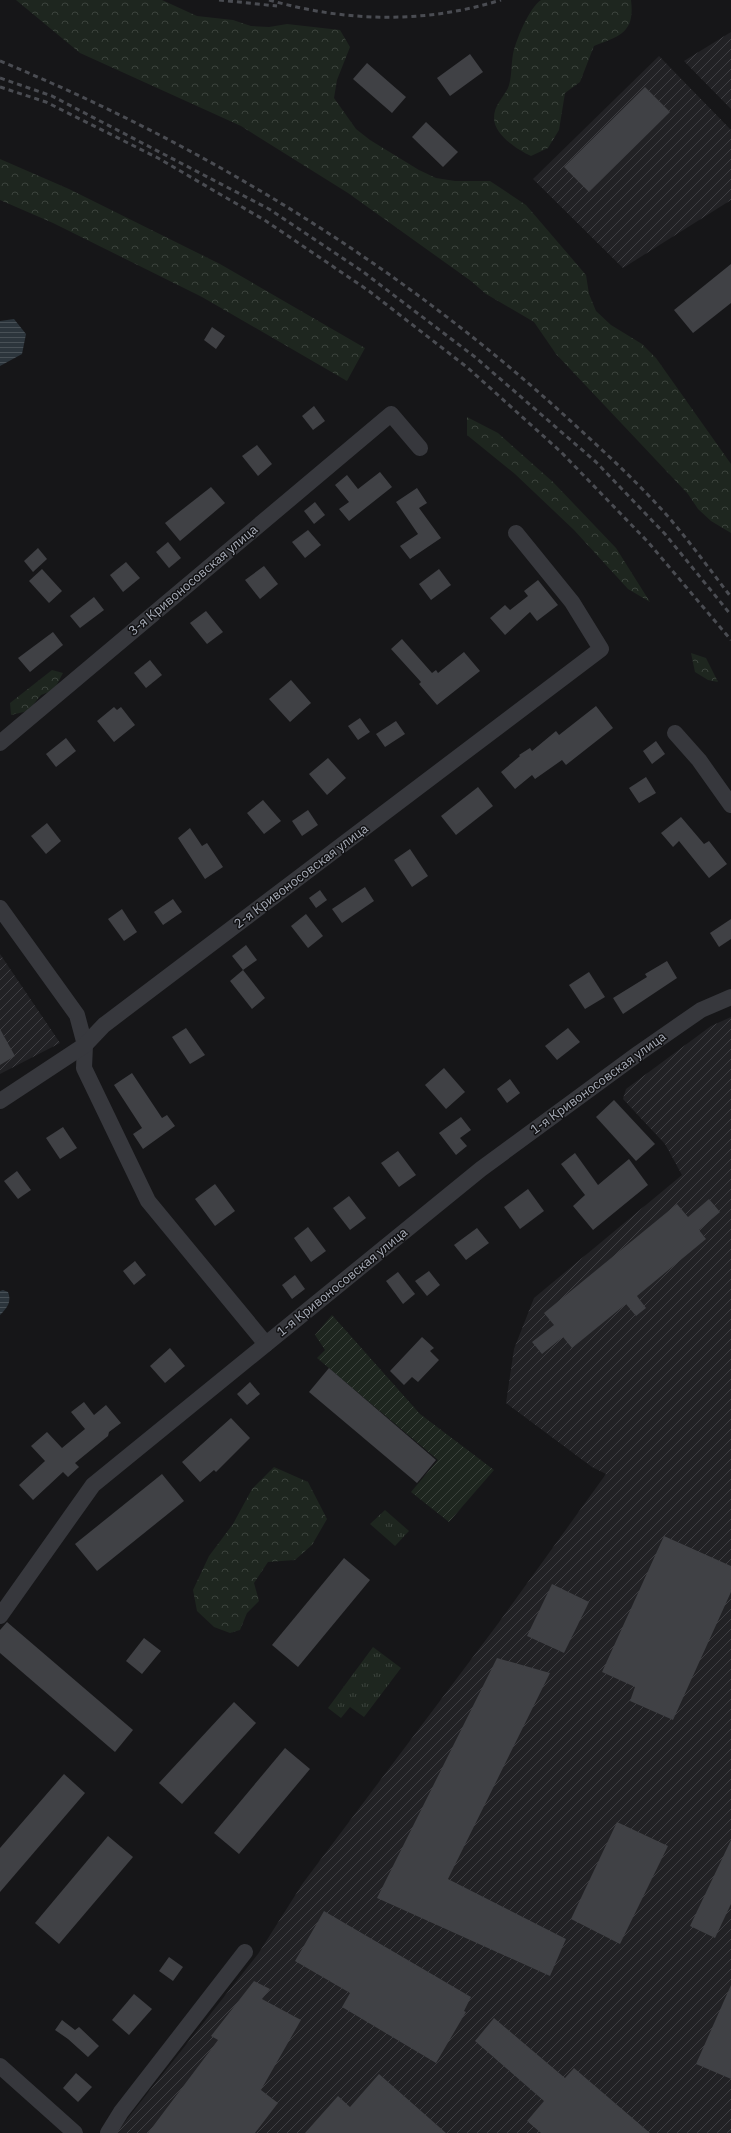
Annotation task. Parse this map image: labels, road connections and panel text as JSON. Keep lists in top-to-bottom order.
{
  "streets": {
    "street": ["3-я Кривоносовская улица", "2-я Кривоносовская улица", "1-я Кривоносовская улица"]
  }
}
